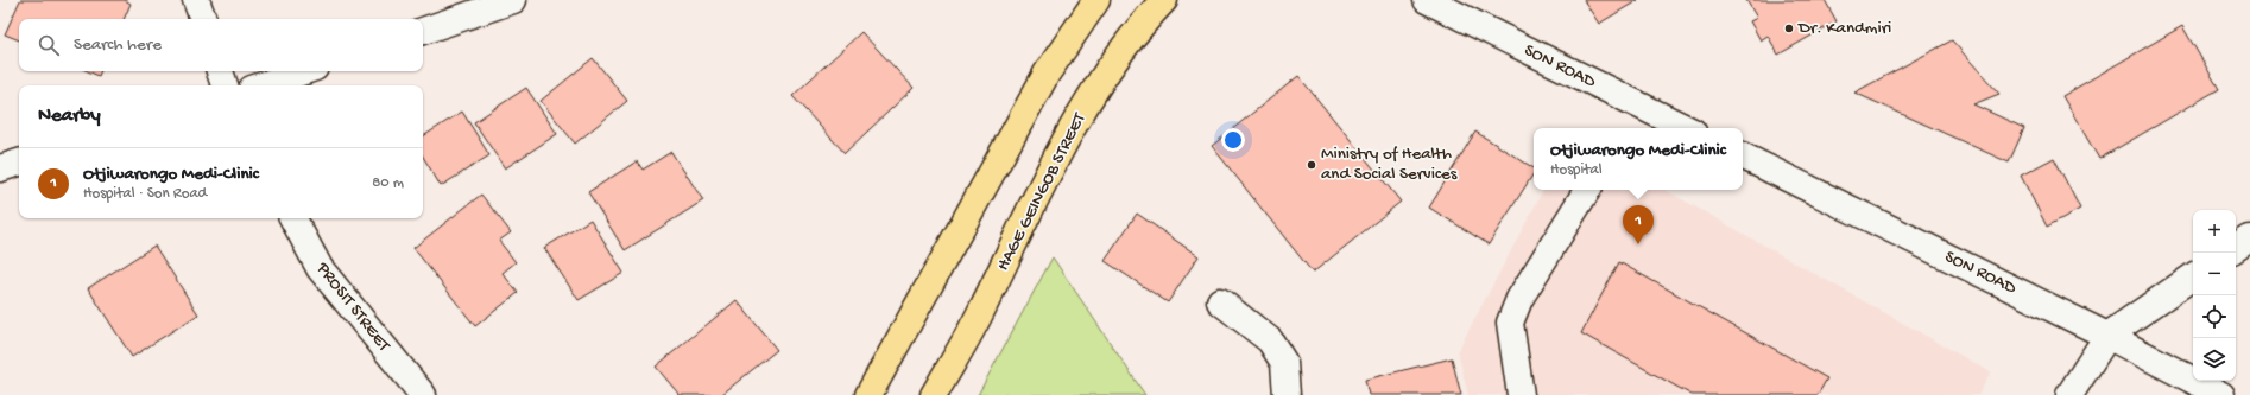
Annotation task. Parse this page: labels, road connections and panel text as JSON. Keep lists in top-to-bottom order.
{
  "streets": {
    "highway": ["HAGE GEINGOB STREET"],
    "street": ["SON ROAD", "PROSIT STREET"]
  },
  "places": ["Dr. Kandmiri", "Ministry of Health and Social Services"],
  "page": {
    "search": "Search here",
    "heading": "Nearby",
    "popup": ["Otjiwarongo Medi-Clinic", "Hospital"],
    "list": [
      {
        "mark": "1",
        "name": "Otjiwarongo Medi-Clinic",
        "note": "Hospital · Son Road",
        "value": "80 m"
      }
    ],
    "pins": "1",
    "map_buttons": ["+", "−"]
  }
}
